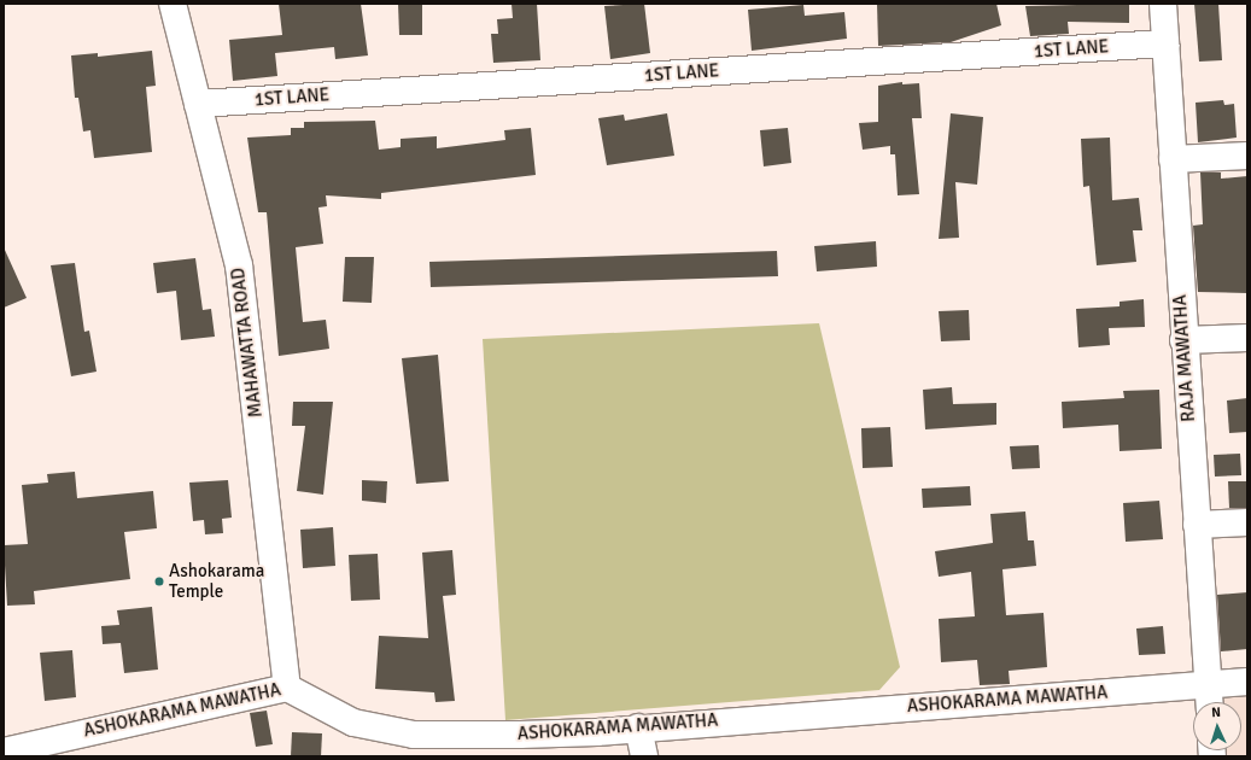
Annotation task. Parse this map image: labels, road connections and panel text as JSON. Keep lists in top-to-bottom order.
{
  "streets": {
    "street": [
      "1ST LANE",
      "MAHAWATTA ROAD",
      "RAJA MAWATHA",
      "ASHOKARAMA MAWATHA"
    ]
  },
  "crossings": [
    ["1ST LANE", "MAHAWATTA ROAD"],
    ["1ST LANE", "RAJA MAWATHA"],
    ["MAHAWATTA ROAD", "ASHOKARAMA MAWATHA"],
    ["RAJA MAWATHA", "ASHOKARAMA MAWATHA"]
  ],
  "places": ["Ashokarama Temple"],
  "north": "top"
}
